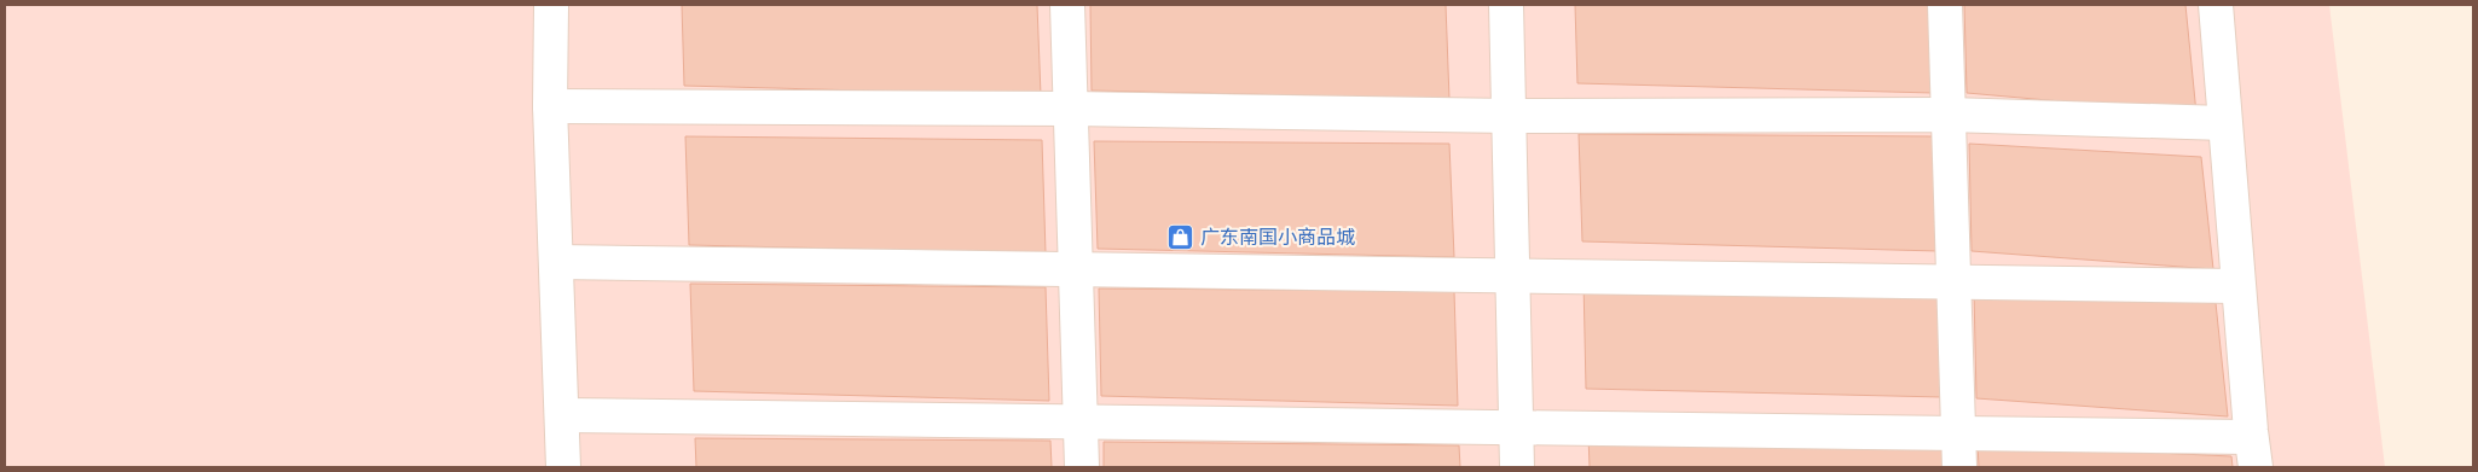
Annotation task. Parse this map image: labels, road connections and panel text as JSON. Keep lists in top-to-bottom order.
{
  "places": {
    "shop": ["广东南国小商品城"]
  }
}
